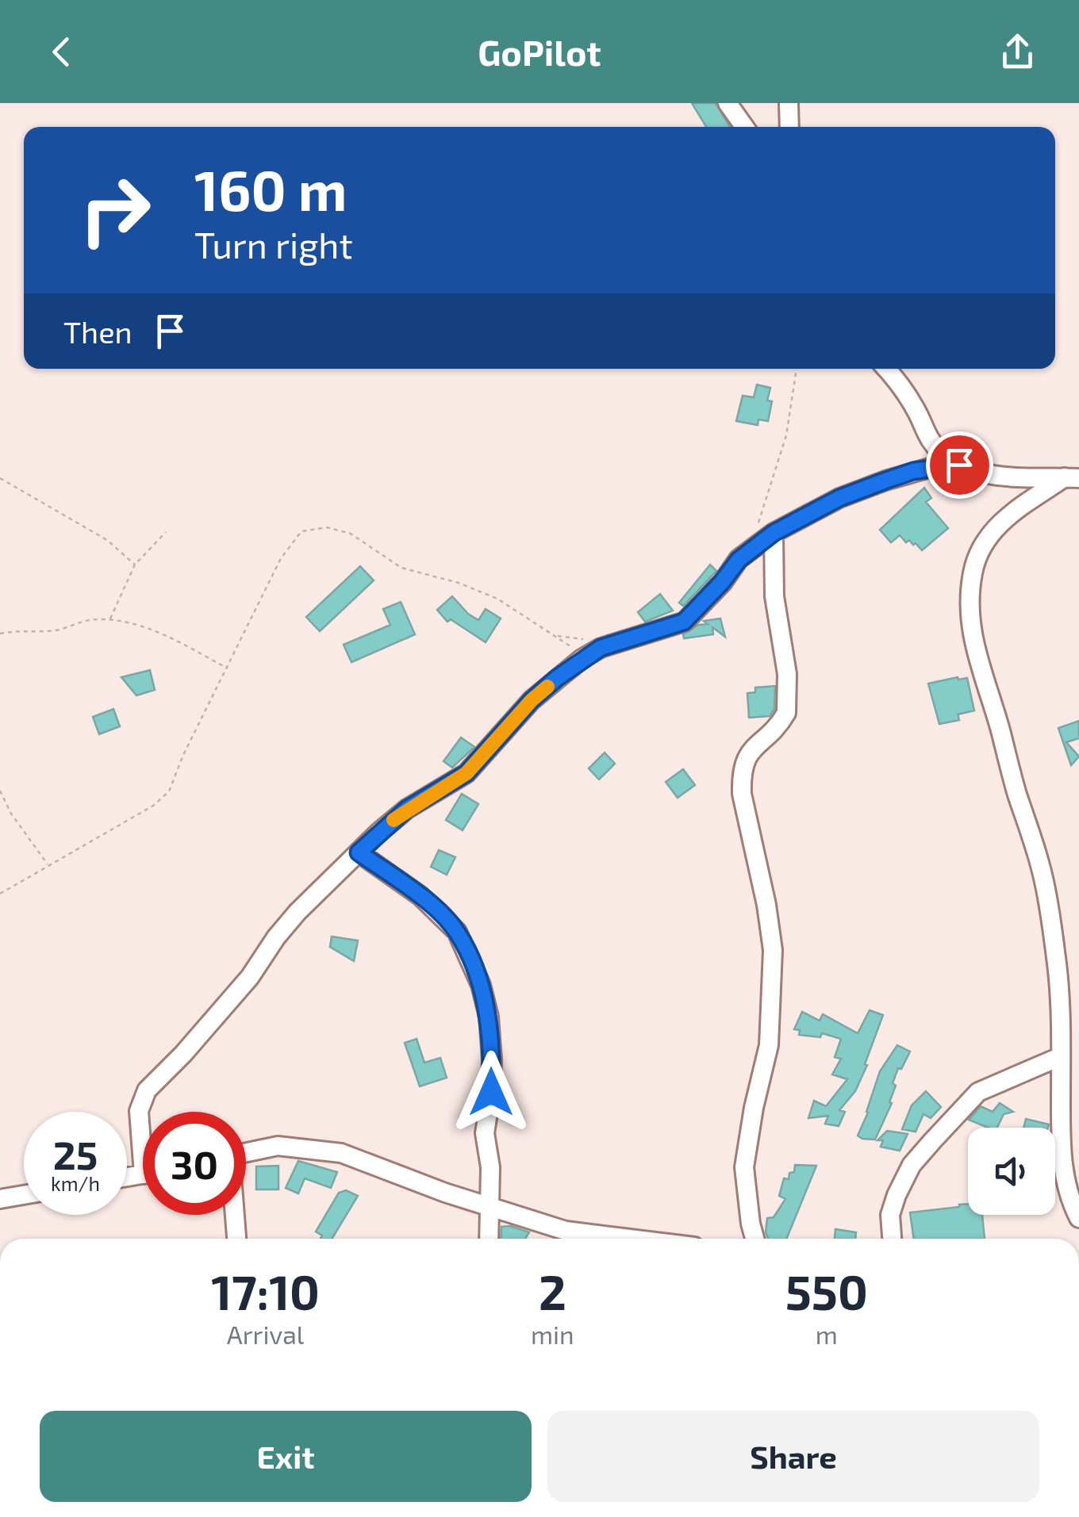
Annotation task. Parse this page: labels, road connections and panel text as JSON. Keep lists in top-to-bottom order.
{
  "page": {
    "header": "GoPilot",
    "turn": ["160 m", "Turn right"],
    "then": "Then",
    "speed": "25 km/h",
    "limit": "30",
    "eta": [
      "17:10",
      "Arrival",
      "2",
      "min",
      "550",
      "m"
    ],
    "buttons": ["Exit", "Share"]
  }
}
